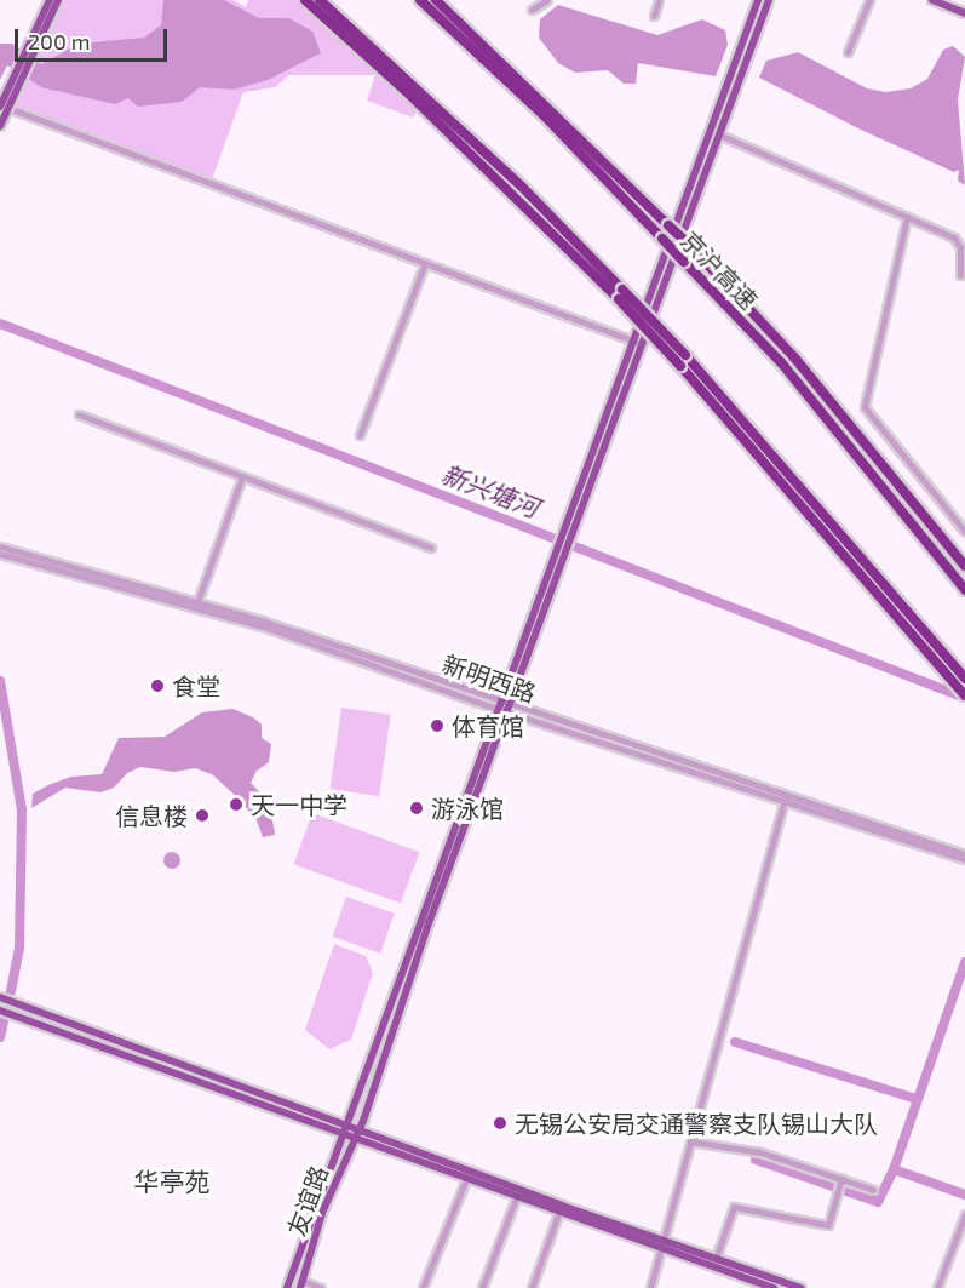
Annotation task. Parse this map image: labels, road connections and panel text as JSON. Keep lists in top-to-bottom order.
{
  "streets": {
    "highway": ["京沪高速"],
    "main road": ["友谊路"],
    "street": ["新明西路"]
  },
  "crossings": [
    ["新明西路", "友谊路"]
  ],
  "districts": ["华亭苑"],
  "water": ["新兴塘河"],
  "places": [
    "食堂",
    "体育馆",
    "天一中学",
    "游泳馆",
    "信息楼",
    "无锡公安局交通警察支队锡山大队"
  ],
  "scale_bar": "200 m"
}
